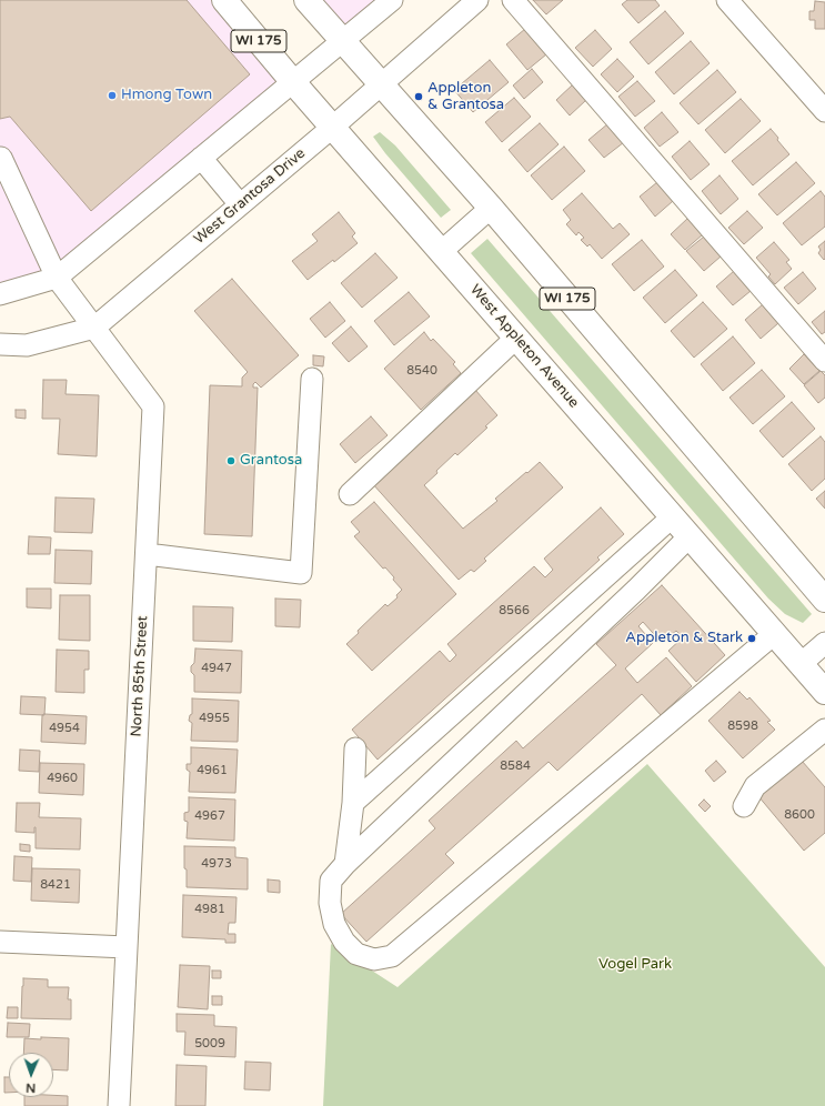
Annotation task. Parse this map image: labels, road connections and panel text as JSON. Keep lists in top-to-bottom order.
{
  "streets": {
    "main road": ["WI 175", "West Appleton Avenue"],
    "street": ["West Grantosa Drive", "North 85th Street"]
  },
  "crossings": [
    ["WI 175", "West Grantosa Drive"],
    ["West Grantosa Drive", "West Appleton Avenue"],
    ["West Grantosa Drive", "North 85th Street"]
  ],
  "parks": ["Vogel Park"],
  "places": [
    "Hmong Town",
    "Appleton & Grantosa",
    "Grantosa",
    "Appleton & Stark"
  ],
  "house_numbers": [
    "8540",
    "8566",
    "4947",
    "4955",
    "8598",
    "4954",
    "8584",
    "4961",
    "4960",
    "8600",
    "4967",
    "4973",
    "8421",
    "4981",
    "5009"
  ],
  "north": "bottom"
}
